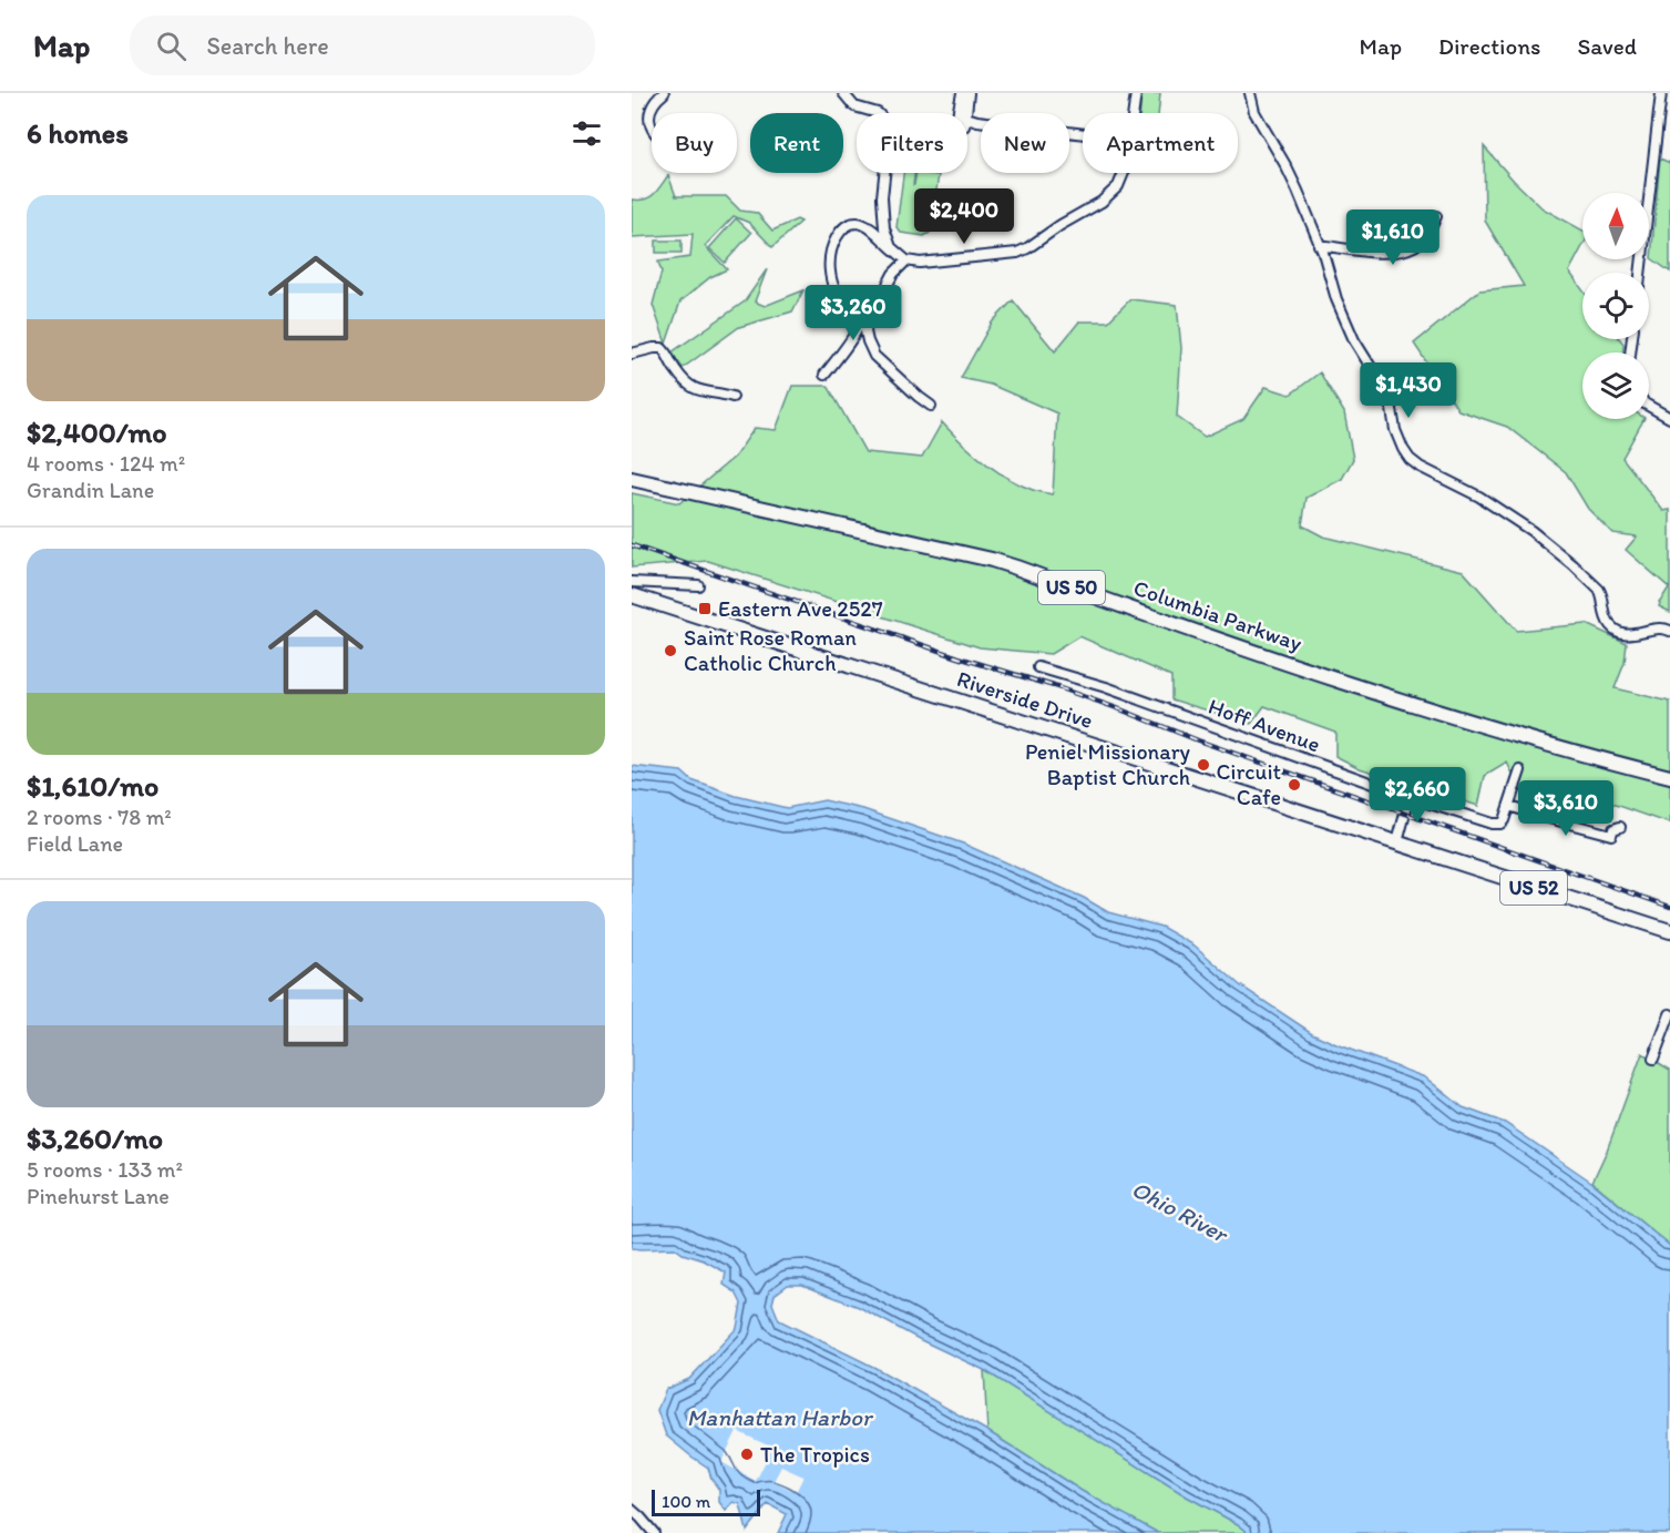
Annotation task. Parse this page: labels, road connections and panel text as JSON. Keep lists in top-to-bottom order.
{
  "streets": {
    "main road": [
      "US 50",
      "Columbia Parkway",
      "Riverside Drive",
      "US 52"
    ],
    "street": ["Hoff Avenue"]
  },
  "water": ["Ohio River", "Manhattan Harbor"],
  "places": {
    "transit": ["Eastern Ave 2527"],
    "other": [
      "Saint Rose Roman Catholic Church",
      "Peniel Missionary Baptist Church",
      "Circuit Cafe",
      "The Tropics"
    ]
  },
  "scale_bar": "100 m",
  "north": "top",
  "page": {
    "header": "Map",
    "search": "Search here",
    "nav": ["Map", "Directions", "Saved"],
    "heading": "6 homes",
    "chip": [
      "Buy",
      "Rent",
      "Filters",
      "New",
      "Apartment"
    ],
    "list": [
      {
        "name": "$2,400/mo",
        "note": "4 rooms · 124 m² · Grandin Lane"
      },
      {
        "name": "$1,610/mo",
        "note": "2 rooms · 78 m² · Field Lane"
      },
      {
        "name": "$3,260/mo",
        "note": "5 rooms · 133 m² · Pinehurst Lane"
      }
    ],
    "price": [
      "$2,400",
      "$1,610",
      "$3,260",
      "$1,430",
      "$2,660",
      "$3,610"
    ],
    "scale": "100 m"
  }
}
